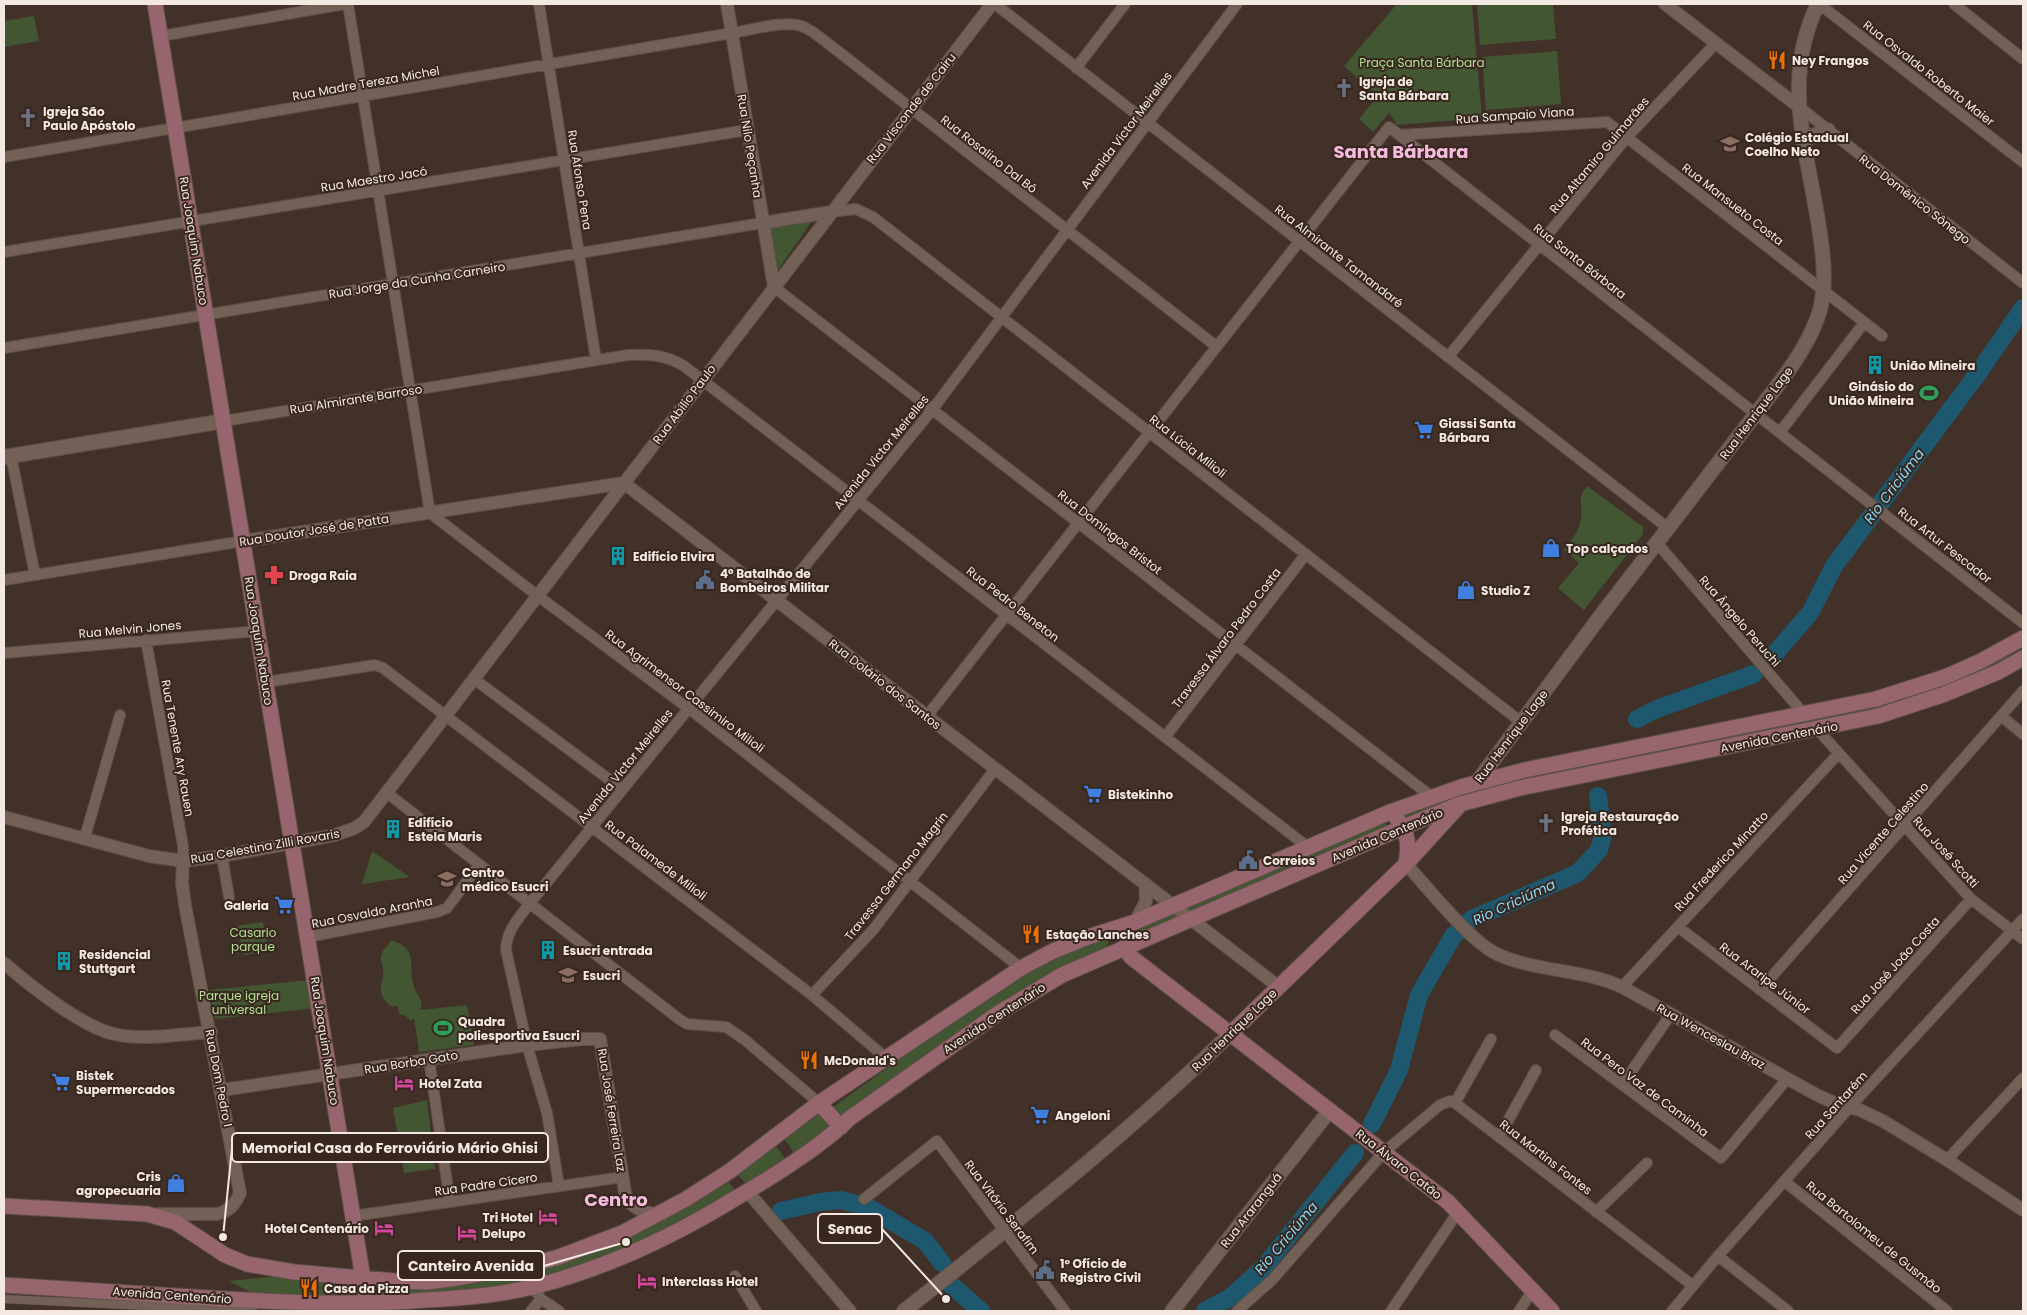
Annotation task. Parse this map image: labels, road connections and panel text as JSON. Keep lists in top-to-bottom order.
{
  "streets": {
    "main road": [
      "Rua Joaquim Nabuco",
      "Rua Almirante Barroso",
      "Rua Henrique Lage",
      "Avenida Centenário",
      "Rua Álvaro Catão",
      "Rua Araranguá"
    ],
    "street": [
      "Rua Osvaldo Roberto Maier",
      "Rua Madre Tereza Michel",
      "Rua Visconde de Cairu",
      "Rua Sampaio Viana",
      "Avenida Victor Meirelles",
      "Rua Nilo Peçanha",
      "Rua Rosalino Dal Bó",
      "Rua Altamiro Guimarães",
      "Rua Maestro Jacó",
      "Rua Afonso Pena",
      "Rua Domênico Sônego",
      "Rua Mansueto Costa",
      "Rua Almirante Tamandaré",
      "Rua Santa Bárbara",
      "Rua Jorge da Cunha Carneiro",
      "Rua Abílio Paulo",
      "Rua Lúcia Milioli",
      "Rua Doutor José de Patta",
      "Rua Domingos Bristot",
      "Rua Artur Pescador",
      "Rua Pedro Beneton",
      "Rua Ângelo Peruchi",
      "Rua Melvin Jones",
      "Travessa Álvaro Pedro Costa",
      "Rua Dolário dos Santos",
      "Rua Agrimensor Cassimiro Milioli",
      "Rua Tenente Ary Rauen",
      "Rua Vicente Celestino",
      "Rua Celestina Zilli Rovaris",
      "Rua José Scotti",
      "Rua Palamede Milioli",
      "Rua Frederico Minatto",
      "Travessa Germano Magrin",
      "Rua Osvaldo Aranha",
      "Rua José João Costa",
      "Rua Araripe Júnior",
      "Rua Wenceslau Braz",
      "Rua Borba Gato",
      "Rua Dom Pedro I",
      "Rua Pero Vaz de Caminha",
      "Rua Santarém",
      "Rua José Ferreira Laz",
      "Rua Martins Fontes",
      "Rua Padre Cícero",
      "Rua Vitório Serafim",
      "Rua Bartolomeu de Gusmão"
    ]
  },
  "crossings": [
    ["Rua Osvaldo Roberto Maier", "Rua Henrique Lage"],
    ["Rua Madre Tereza Michel", "Rua Nilo Peçanha"],
    ["Rua Madre Tereza Michel", "Rua Rosalino Dal Bó"],
    ["Rua Madre Tereza Michel", "Rua Afonso Pena"],
    ["Rua Madre Tereza Michel", "Rua Joaquim Nabuco"],
    ["Rua Visconde de Cairu", "Rua Rosalino Dal Bó"],
    ["Rua Visconde de Cairu", "Rua Almirante Tamandaré"],
    ["Rua Visconde de Cairu", "Rua Jorge da Cunha Carneiro"],
    ["Rua Visconde de Cairu", "Rua Abílio Paulo"],
    ["Rua Visconde de Cairu", "Rua Lúcia Milioli"],
    ["Rua Sampaio Viana", "Rua Altamiro Guimarães"],
    ["Rua Sampaio Viana", "Rua Mansueto Costa"],
    ["Rua Sampaio Viana", "Rua Santa Bárbara"],
    ["Avenida Victor Meirelles", "Rua Rosalino Dal Bó"],
    ["Avenida Victor Meirelles", "Rua Almirante Tamandaré"],
    ["Avenida Victor Meirelles", "Rua Lúcia Milioli"],
    ["Avenida Victor Meirelles", "Rua Domingos Bristot"],
    ["Avenida Victor Meirelles", "Rua Pedro Beneton"],
    ["Avenida Victor Meirelles", "Rua Dolário dos Santos"],
    ["Avenida Victor Meirelles", "Rua Agrimensor Cassimiro Milioli"],
    ["Avenida Victor Meirelles", "Rua Palamede Milioli"],
    ["Avenida Victor Meirelles", "Rua Borba Gato"],
    ["Avenida Victor Meirelles", "Rua Padre Cícero"],
    ["Rua Nilo Peçanha", "Rua Rosalino Dal Bó"],
    ["Rua Nilo Peçanha", "Rua Maestro Jacó"],
    ["Rua Nilo Peçanha", "Rua Jorge da Cunha Carneiro"],
    ["Rua Nilo Peçanha", "Rua Abílio Paulo"],
    ["Rua Nilo Peçanha", "Rua Domingos Bristot"],
    ["Rua Altamiro Guimarães", "Rua Domênico Sônego"],
    ["Rua Altamiro Guimarães", "Rua Mansueto Costa"],
    ["Rua Altamiro Guimarães", "Rua Almirante Tamandaré"],
    ["Rua Altamiro Guimarães", "Rua Santa Bárbara"],
    ["Rua Maestro Jacó", "Rua Afonso Pena"],
    ["Rua Maestro Jacó", "Rua Joaquim Nabuco"],
    ["Rua Afonso Pena", "Rua Jorge da Cunha Carneiro"],
    ["Rua Afonso Pena", "Rua Almirante Barroso"],
    ["Rua Domênico Sônego", "Rua Henrique Lage"],
    ["Rua Mansueto Costa", "Rua Henrique Lage"],
    ["Rua Joaquim Nabuco", "Rua Jorge da Cunha Carneiro"],
    ["Rua Joaquim Nabuco", "Rua Almirante Barroso"],
    ["Rua Joaquim Nabuco", "Rua Doutor José de Patta"],
    ["Rua Joaquim Nabuco", "Rua Melvin Jones"],
    ["Rua Joaquim Nabuco", "Avenida Centenário"],
    ["Rua Joaquim Nabuco", "Rua Celestina Zilli Rovaris"],
    ["Rua Joaquim Nabuco", "Rua Palamede Milioli"],
    ["Rua Joaquim Nabuco", "Rua Osvaldo Aranha"],
    ["Rua Joaquim Nabuco", "Rua Borba Gato"],
    ["Rua Joaquim Nabuco", "Rua Padre Cícero"],
    ["Rua Almirante Tamandaré", "Rua Santa Bárbara"],
    ["Rua Almirante Tamandaré", "Rua Henrique Lage"],
    ["Rua Santa Bárbara", "Rua Henrique Lage"],
    ["Rua Santa Bárbara", "Rua Artur Pescador"],
    ["Rua Jorge da Cunha Carneiro", "Rua Abílio Paulo"],
    ["Rua Jorge da Cunha Carneiro", "Rua Lúcia Milioli"],
    ["Rua Almirante Barroso", "Rua Abílio Paulo"],
    ["Rua Almirante Barroso", "Rua Pedro Beneton"],
    ["Rua Abílio Paulo", "Rua Lúcia Milioli"],
    ["Rua Abílio Paulo", "Rua Doutor José de Patta"],
    ["Rua Abílio Paulo", "Rua Domingos Bristot"],
    ["Rua Abílio Paulo", "Rua Pedro Beneton"],
    ["Rua Abílio Paulo", "Rua Dolário dos Santos"],
    ["Rua Abílio Paulo", "Rua Agrimensor Cassimiro Milioli"],
    ["Rua Abílio Paulo", "Rua Celestina Zilli Rovaris"],
    ["Rua Henrique Lage", "Rua Lúcia Milioli"],
    ["Rua Henrique Lage", "Rua Artur Pescador"],
    ["Rua Henrique Lage", "Rua Ângelo Peruchi"],
    ["Rua Henrique Lage", "Rua Dolário dos Santos"],
    ["Rua Henrique Lage", "Avenida Centenário"],
    ["Rua Henrique Lage", "Rua Wenceslau Braz"],
    ["Rua Henrique Lage", "Rua Álvaro Catão"],
    ["Rua Henrique Lage", "Rua Vitório Serafim"],
    ["Rua Lúcia Milioli", "Travessa Álvaro Pedro Costa"],
    ["Rua Doutor José de Patta", "Rua Dolário dos Santos"],
    ["Rua Doutor José de Patta", "Rua Agrimensor Cassimiro Milioli"],
    ["Rua Domingos Bristot", "Travessa Álvaro Pedro Costa"],
    ["Rua Domingos Bristot", "Avenida Centenário"],
    ["Rua Pedro Beneton", "Travessa Álvaro Pedro Costa"],
    ["Rua Pedro Beneton", "Avenida Centenário"],
    ["Rua Ângelo Peruchi", "Avenida Centenário"],
    ["Rua Melvin Jones", "Rua Tenente Ary Rauen"],
    ["Rua Dolário dos Santos", "Avenida Centenário"],
    ["Rua Dolário dos Santos", "Travessa Germano Magrin"],
    ["Rua Agrimensor Cassimiro Milioli", "Avenida Centenário"],
    ["Rua Agrimensor Cassimiro Milioli", "Rua Celestina Zilli Rovaris"],
    ["Rua Agrimensor Cassimiro Milioli", "Travessa Germano Magrin"],
    ["Avenida Centenário", "Rua José Scotti"],
    ["Avenida Centenário", "Rua Palamede Milioli"],
    ["Avenida Centenário", "Rua Dom Pedro I"],
    ["Avenida Centenário", "Rua José Ferreira Laz"],
    ["Avenida Centenário", "Rua Álvaro Catão"],
    ["Rua Tenente Ary Rauen", "Rua Celestina Zilli Rovaris"],
    ["Rua Tenente Ary Rauen", "Rua Dom Pedro I"],
    ["Rua Vicente Celestino", "Rua José Scotti"],
    ["Rua Vicente Celestino", "Rua Araripe Júnior"],
    ["Rua Celestina Zilli Rovaris", "Rua Palamede Milioli"],
    ["Rua Celestina Zilli Rovaris", "Rua Dom Pedro I"],
    ["Rua José Scotti", "Rua Frederico Minatto"],
    ["Rua José Scotti", "Rua José João Costa"],
    ["Rua José Scotti", "Rua Santarém"],
    ["Rua Palamede Milioli", "Travessa Germano Magrin"],
    ["Rua Frederico Minatto", "Rua Araripe Júnior"],
    ["Rua Frederico Minatto", "Rua Wenceslau Braz"],
    ["Rua José João Costa", "Rua Araripe Júnior"],
    ["Rua Wenceslau Braz", "Rua Pero Vaz de Caminha"],
    ["Rua Wenceslau Braz", "Rua Santarém"],
    ["Rua Borba Gato", "Rua Dom Pedro I"],
    ["Rua Borba Gato", "Rua José Ferreira Laz"],
    ["Rua Santarém", "Rua Martins Fontes"],
    ["Rua Santarém", "Rua Bartolomeu de Gusmão"],
    ["Rua José Ferreira Laz", "Rua Padre Cícero"],
    ["Rua Álvaro Catão", "Rua Araranguá"]
  ],
  "districts": ["Santa Bárbara", "Centro"],
  "water": ["Rio Criciúma"],
  "parks": ["Praça Santa Bárbara", "Casario parque", "Parque igreja universal"],
  "places": {
    "restaurant": [
      "Ney Frangos",
      "Estação Lanches",
      "McDonald's",
      "Casa da Pizza"
    ],
    "church": ["Igreja de Santa Bárbara", "Igreja São Paulo Apóstolo", "Igreja Restauração Profética"],
    "school or university": ["Colégio Estadual Coelho Neto", "Centro médico Esucri", "Esucri"],
    "building": [
      "União Mineira",
      "Edifício Elvira",
      "Edifício Estela Maris",
      "Esucri entrada",
      "Residencial Stuttgart"
    ],
    "sports": ["Ginásio do União Mineira", "Quadra poliesportiva Esucri"],
    "supermarket": [
      "Giassi Santa Bárbara",
      "Bistekinho",
      "Galeria",
      "Bistek Supermercados",
      "Angeloni"
    ],
    "shop": ["Top calçados", "Studio Z", "Cris agropecuaria"],
    "pharmacy": ["Droga Raia"],
    "public building": ["4º Batalhão de Bombeiros Militar", "Correios", "1° Ofício de Registro Civil"],
    "hotel": [
      "Hotel Zata",
      "Tri Hotel",
      "Hotel Centenário",
      "Delupo",
      "Interclass Hotel"
    ],
    "other": ["Memorial Casa do Ferroviário Mário Ghisi", "Canteiro Avenida", "Senac"]
  }
}
